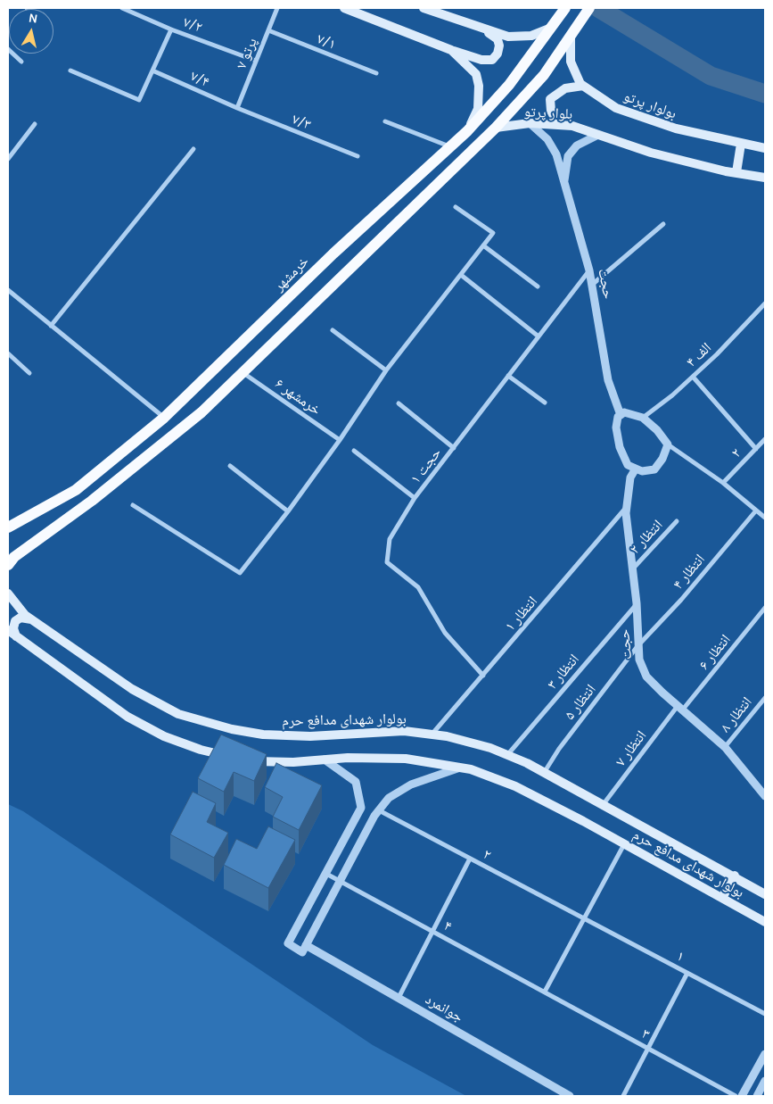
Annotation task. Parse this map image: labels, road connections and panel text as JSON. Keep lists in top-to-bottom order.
{
  "streets": {
    "main road": [
      "بولوار پرتو",
      "بلوار پرتو",
      "خرمشهر",
      "بولوار شهدای مدافع حرم"
    ],
    "street": [
      "۷/۲",
      "۷/۱",
      "پرتو ۷",
      "۷/۴",
      "۷/۳",
      "حجت",
      "۴ الف",
      "خرمشهر ۶",
      "۲",
      "حجت ۱",
      "انتظار ۲",
      "انتظار ۴",
      "انتظار ۱",
      "انتظار ۶",
      "انتظار ۳",
      "انتظار ۵",
      "انتظار ۸",
      "انتظار ۷",
      "۴",
      "۱",
      "جوانمرد",
      "۳"
    ]
  },
  "crossings": [
    ["۷/۲", "پرتو ۷"],
    ["۷/۱", "پرتو ۷"],
    ["پرتو ۷", "۷/۴"],
    ["پرتو ۷", "۷/۳"],
    ["۷/۴", "۷/۳"],
    ["بلوار پرتو", "حجت"],
    ["حجت", "۴ الف"],
    ["حجت", "حجت ۱"],
    ["حجت", "انتظار ۲"],
    ["حجت", "انتظار ۴"],
    ["حجت", "انتظار ۱"],
    ["حجت", "انتظار ۶"],
    ["حجت", "انتظار ۳"],
    ["حجت", "انتظار ۵"],
    ["حجت", "انتظار ۸"],
    ["حجت", "انتظار ۷"],
    ["۲", "۱"],
    ["حجت ۱", "انتظار ۱"],
    ["انتظار ۴", "انتظار ۵"],
    ["انتظار ۱", "بولوار شهدای مدافع حرم"],
    ["انتظار ۶", "انتظار ۷"],
    ["انتظار ۳", "بولوار شهدای مدافع حرم"],
    ["انتظار ۵", "بولوار شهدای مدافع حرم"],
    ["بولوار شهدای مدافع حرم", "انتظار ۷"],
    ["۴", "۳"]
  ],
  "north": "top"
}
